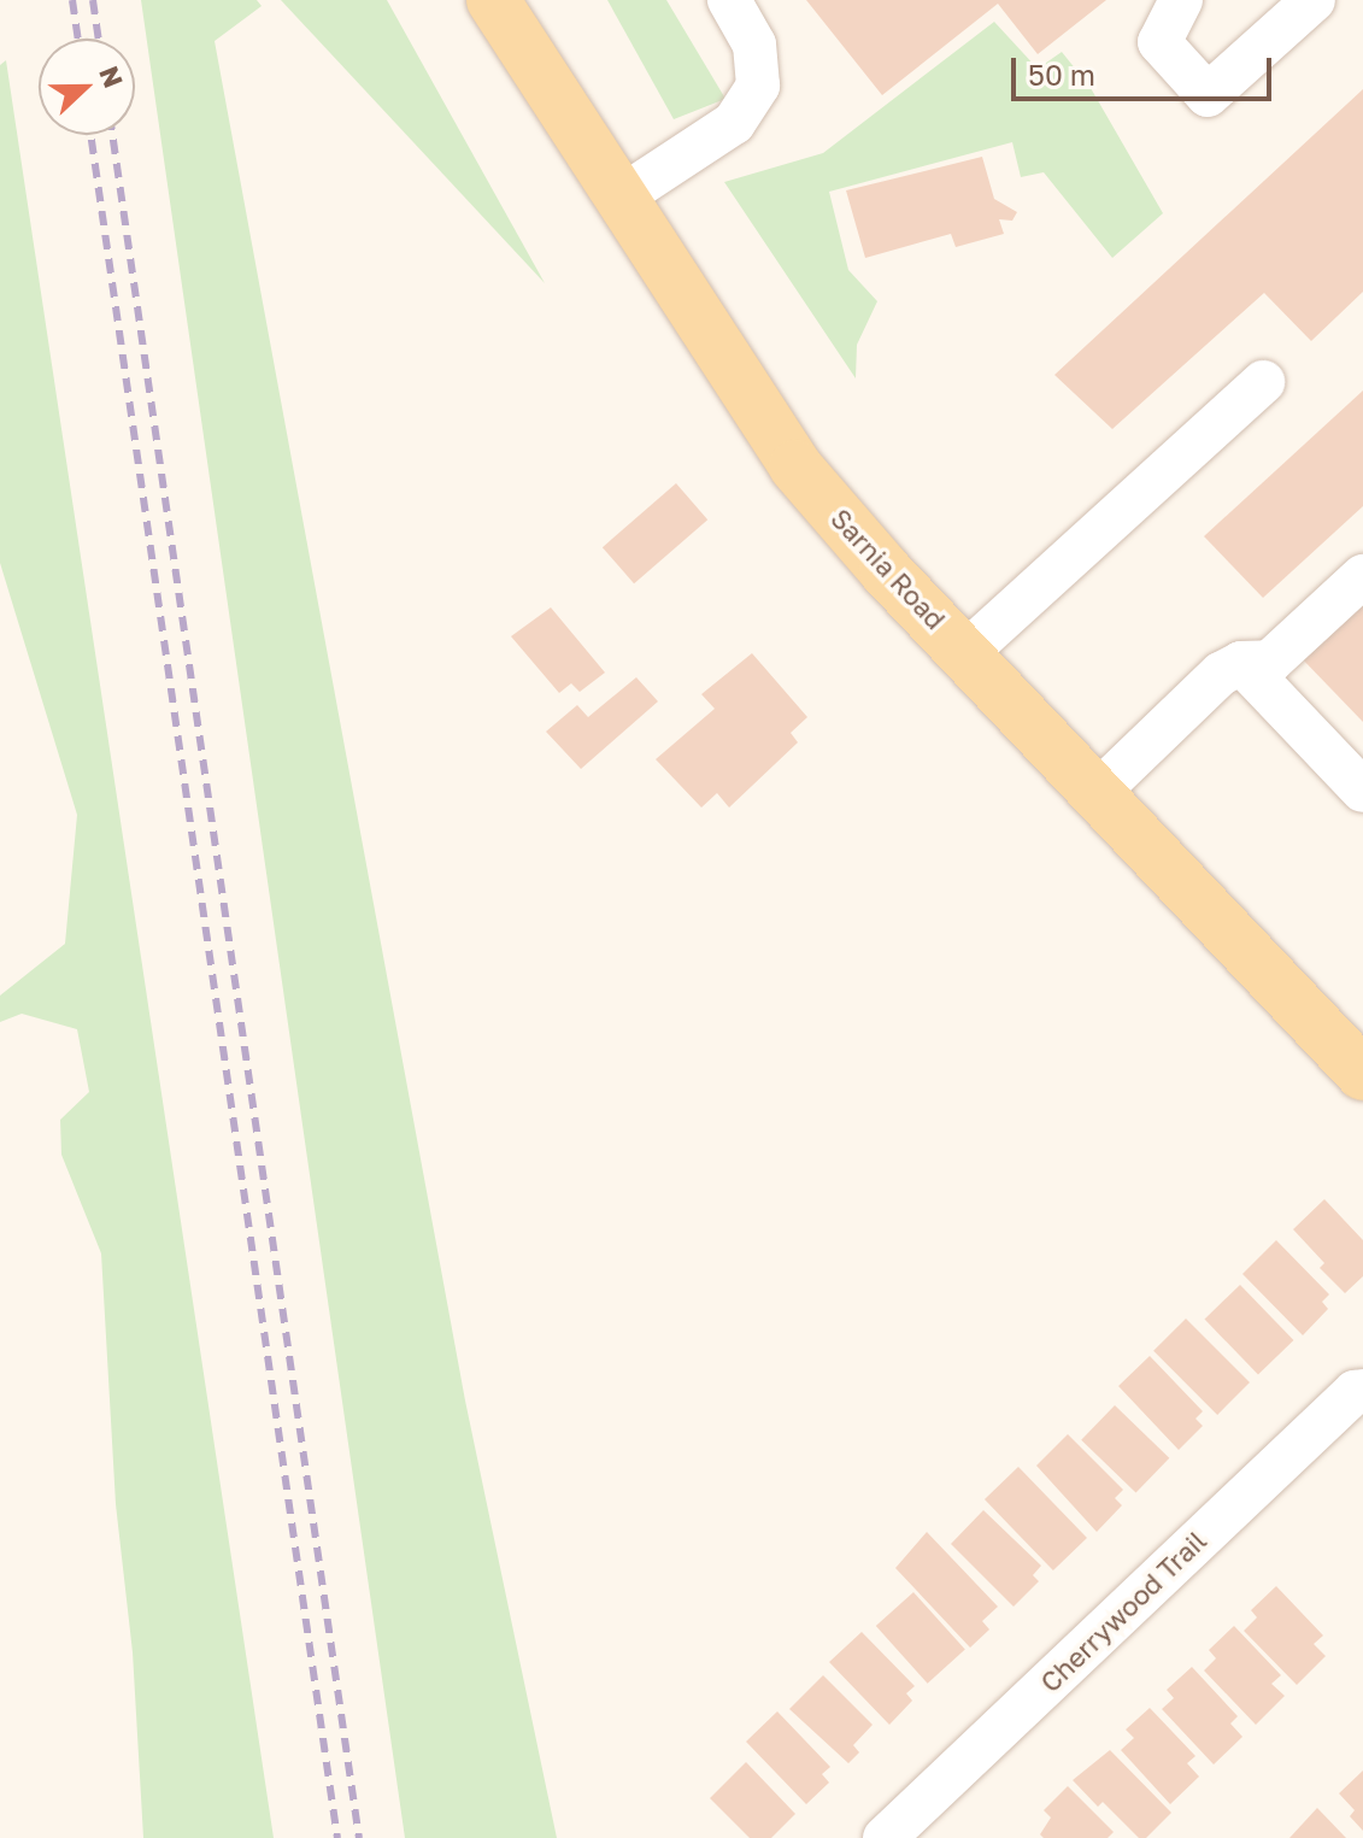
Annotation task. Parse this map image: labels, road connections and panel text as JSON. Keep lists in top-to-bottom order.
{
  "streets": {
    "main road": ["Sarnia Road"],
    "street": ["Cherrywood Trail"]
  },
  "scale_bar": "50 m",
  "north": "right"
}
